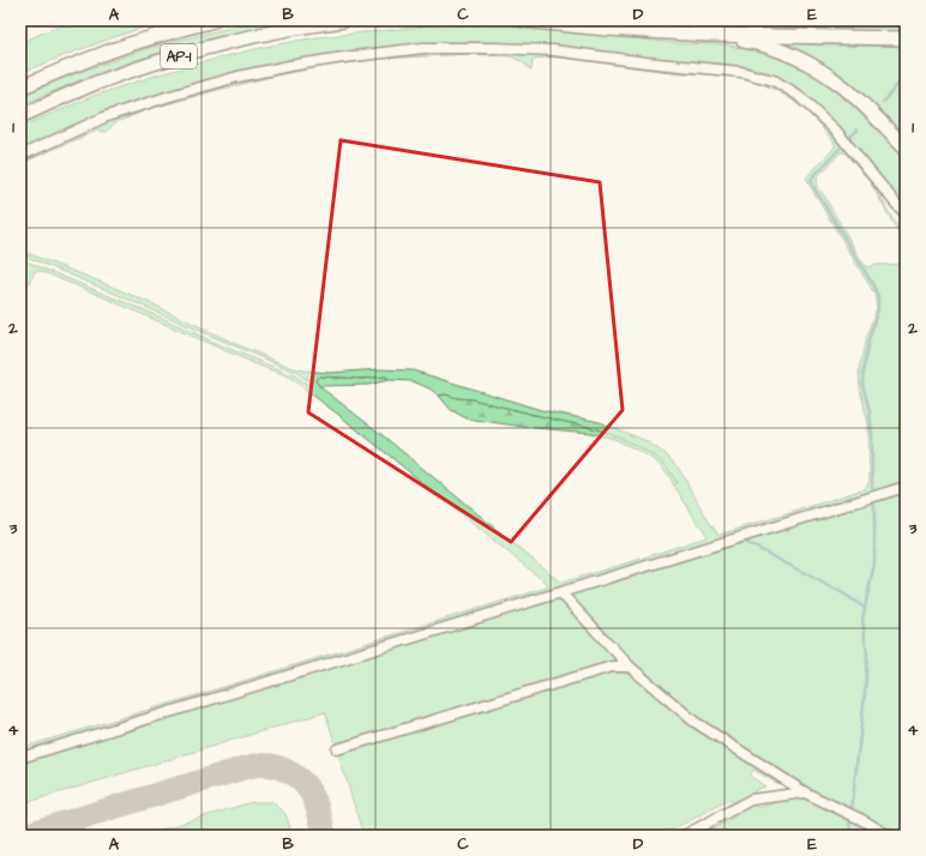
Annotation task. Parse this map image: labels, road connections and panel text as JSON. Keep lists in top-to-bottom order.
{
  "streets": {
    "highway": ["AP-1"]
  },
  "grid": {
    "columns": [
      "A",
      "B",
      "C",
      "D",
      "E"
    ],
    "rows": [
      "1",
      "2",
      "3",
      "4"
    ]
  }
}
